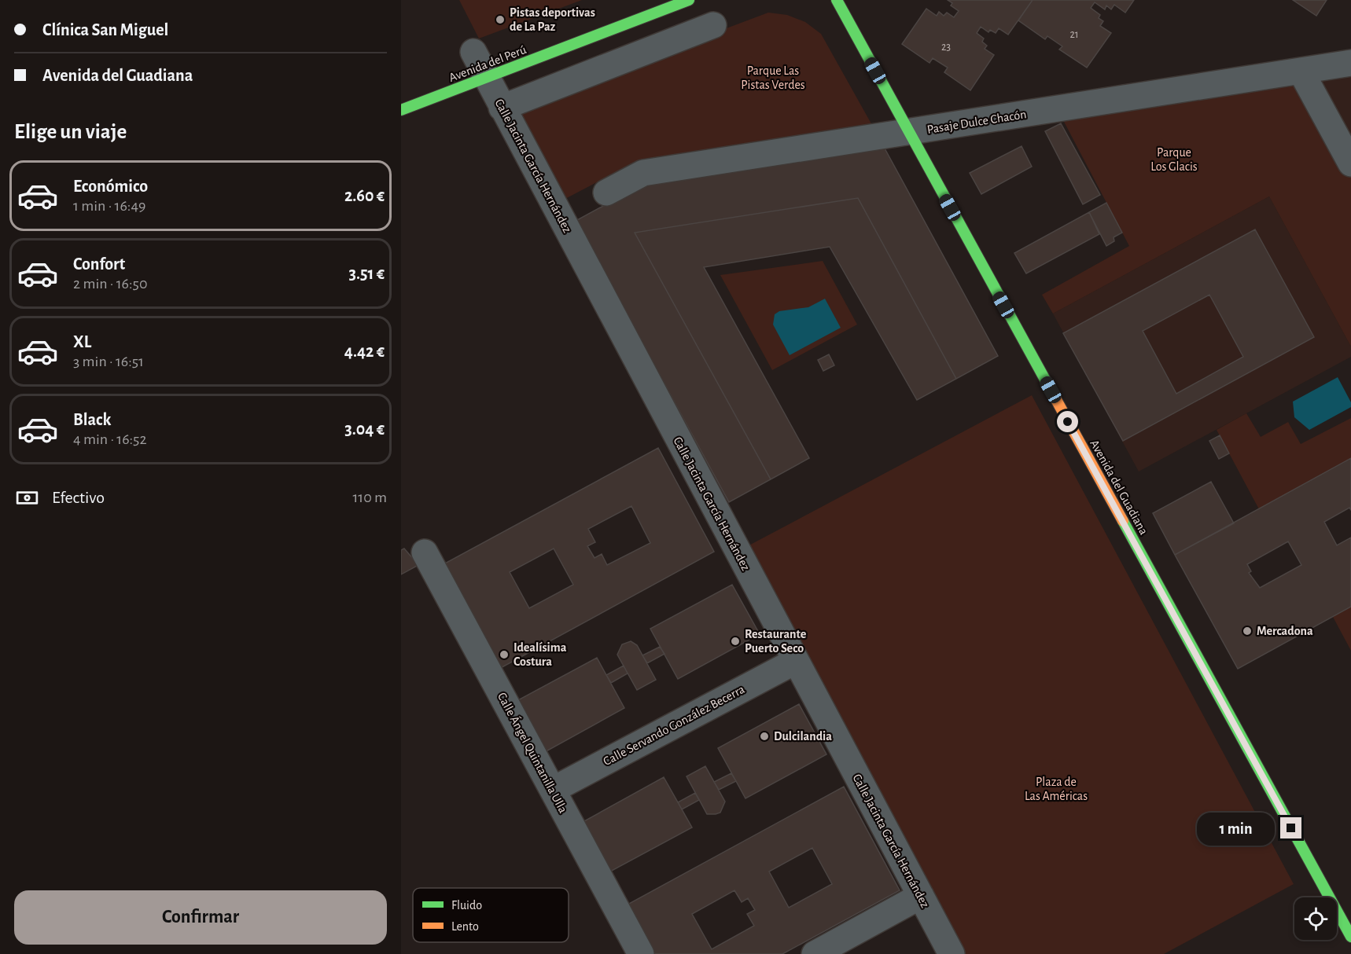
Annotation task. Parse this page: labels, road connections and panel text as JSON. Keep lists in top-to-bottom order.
{
  "streets": {
    "street": [
      "Avenida del Perú",
      "Pasaje Dulce Chacón",
      "Calle Jacinta García Hernández",
      "Avenida del Guadiana",
      "Calle Servando González Becerra",
      "Calle Ángel Quintanilla Ulla"
    ]
  },
  "crossings": [
    ["Avenida del Perú", "Calle Jacinta García Hernández"],
    ["Pasaje Dulce Chacón", "Avenida del Guadiana"],
    ["Calle Jacinta García Hernández", "Calle Servando González Becerra"],
    ["Calle Servando González Becerra", "Calle Ángel Quintanilla Ulla"]
  ],
  "parks": ["Parque Las Pistas Verdes", "Parque Los Glacis", "Plaza de Las Américas"],
  "places": [
    "Pistas deportivas de La Paz",
    "Mercadona",
    "Restaurante Puerto Seco",
    "Idealísima Costura",
    "Dulcilandia"
  ],
  "house_numbers": ["21", "23"],
  "legend": ["Fluido", "Lento"],
  "page": {
    "banner": ["Clínica San Miguel", "Avenida del Guadiana"],
    "heading": "Elige un viaje",
    "list": [
      {
        "name": "Económico",
        "note": "1 min · 16:49",
        "value": "2.60 €"
      },
      {
        "name": "Confort",
        "note": "2 min · 16:50",
        "value": "3.51 €"
      },
      {
        "name": "XL",
        "note": "3 min · 16:51",
        "value": "4.42 €"
      },
      {
        "name": "Black",
        "note": "4 min · 16:52",
        "value": "3.04 €"
      }
    ],
    "pay": ["Efectivo", "110 m"],
    "bubble": "1 min",
    "buttons": "Confirmar"
  }
}
